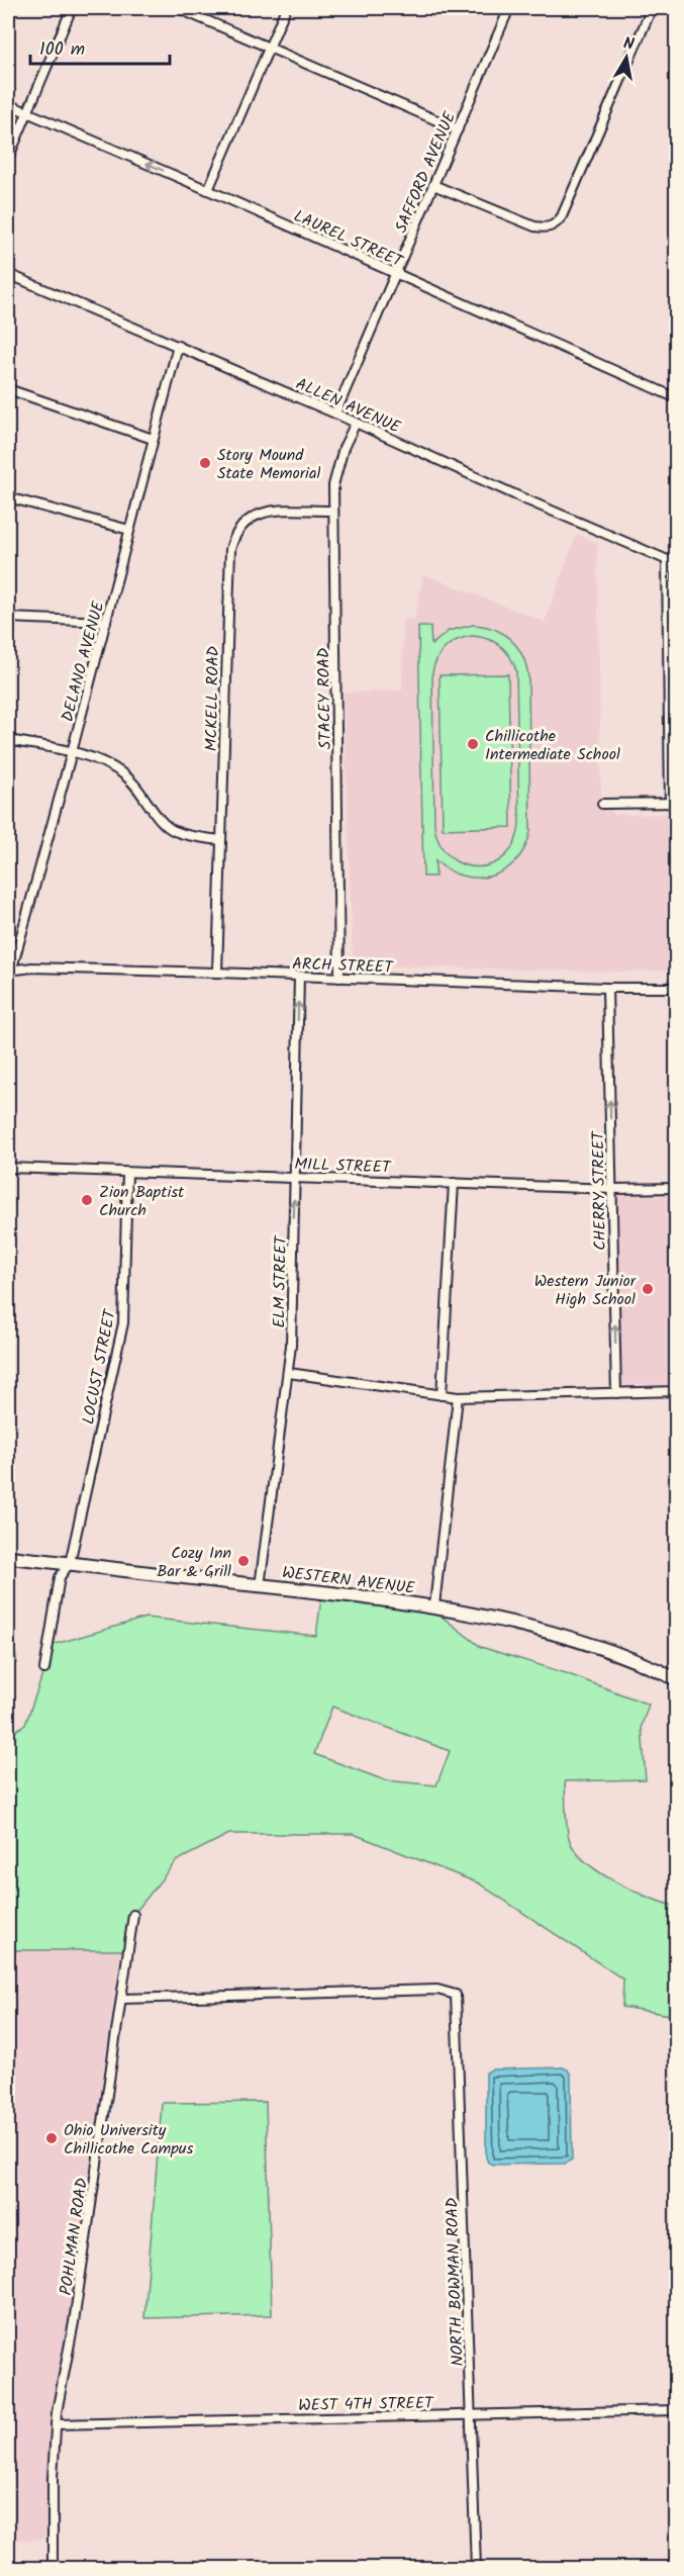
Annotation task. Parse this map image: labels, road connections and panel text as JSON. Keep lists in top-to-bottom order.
{
  "streets": {
    "main road": ["WESTERN AVENUE"],
    "street": [
      "SAFFORD AVENUE",
      "LAUREL STREET",
      "ALLEN AVENUE",
      "DELANO AVENUE",
      "MCKELL ROAD",
      "STACEY ROAD",
      "ARCH STREET",
      "MILL STREET",
      "CHERRY STREET",
      "ELM STREET",
      "LOCUST STREET",
      "POHLMAN ROAD",
      "NORTH BOWMAN ROAD",
      "WEST 4TH STREET"
    ]
  },
  "crossings": [
    ["SAFFORD AVENUE", "LAUREL STREET"],
    ["SAFFORD AVENUE", "ALLEN AVENUE"],
    ["ALLEN AVENUE", "DELANO AVENUE"],
    ["ALLEN AVENUE", "STACEY ROAD"],
    ["DELANO AVENUE", "ARCH STREET"],
    ["MCKELL ROAD", "STACEY ROAD"],
    ["MCKELL ROAD", "ARCH STREET"],
    ["STACEY ROAD", "ARCH STREET"],
    ["ARCH STREET", "CHERRY STREET"],
    ["ARCH STREET", "ELM STREET"],
    ["MILL STREET", "CHERRY STREET"],
    ["MILL STREET", "ELM STREET"],
    ["MILL STREET", "LOCUST STREET"],
    ["ELM STREET", "WESTERN AVENUE"],
    ["LOCUST STREET", "WESTERN AVENUE"],
    ["POHLMAN ROAD", "NORTH BOWMAN ROAD"],
    ["POHLMAN ROAD", "WEST 4TH STREET"],
    ["NORTH BOWMAN ROAD", "WEST 4TH STREET"]
  ],
  "one_way": ["CHERRY STREET", "ELM STREET"],
  "places": [
    "Story Mound State Memorial",
    "Chillicothe Intermediate School",
    "Zion Baptist Church",
    "Western Junior High School",
    "Cozy Inn Bar & Grill",
    "Ohio University Chillicothe Campus"
  ],
  "scale_bar": "100 m",
  "north": "top"
}
